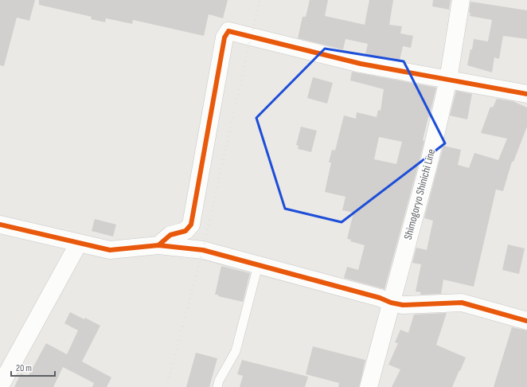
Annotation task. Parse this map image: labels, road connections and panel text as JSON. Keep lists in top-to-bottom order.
{
  "streets": {
    "street": ["Shimogoryo Shinichi Line"]
  },
  "scale_bar": "20 m"
}
